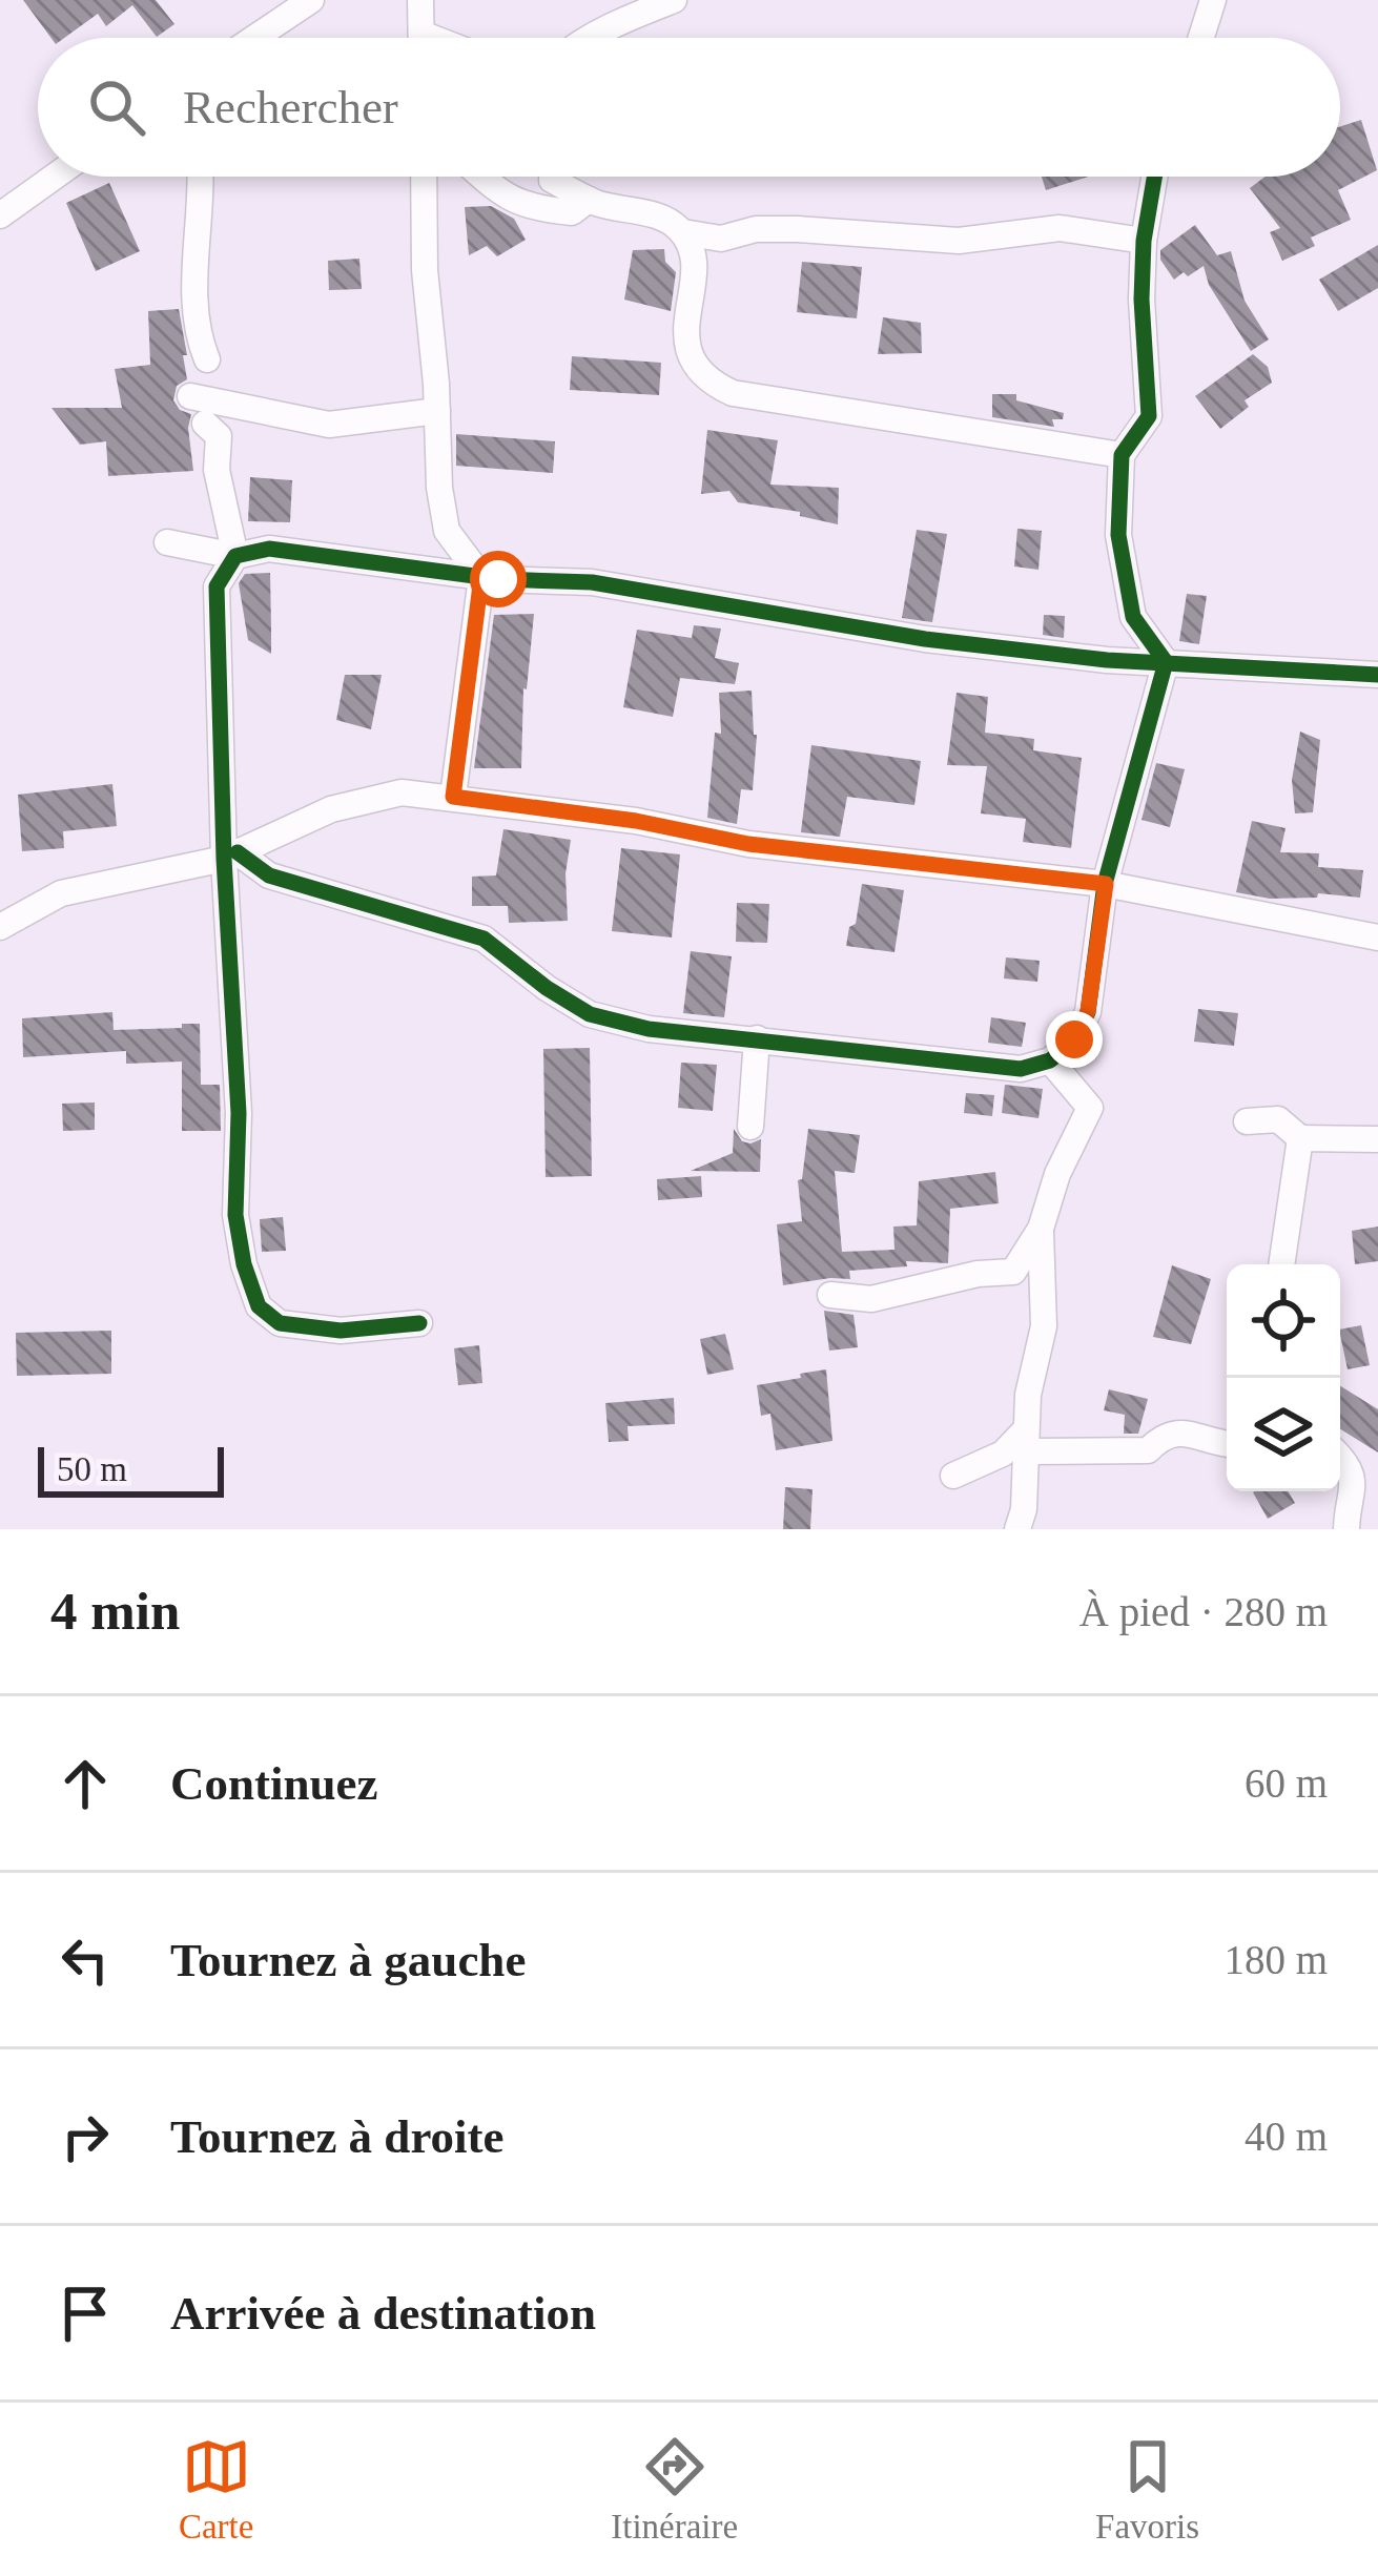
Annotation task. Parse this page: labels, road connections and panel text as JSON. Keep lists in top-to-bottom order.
{
  "scale_bar": "50 m",
  "page": {
    "search": "Rechercher",
    "scale": "50 m",
    "heading": ["4 min", "À pied · 280 m"],
    "list": [
      ["Continuez", "60 m"],
      ["Tournez à gauche", "180 m"],
      ["Tournez à droite", "40 m"],
      "Arrivée à destination"
    ],
    "nav": ["Carte", "Itinéraire", "Favoris"]
  }
}
